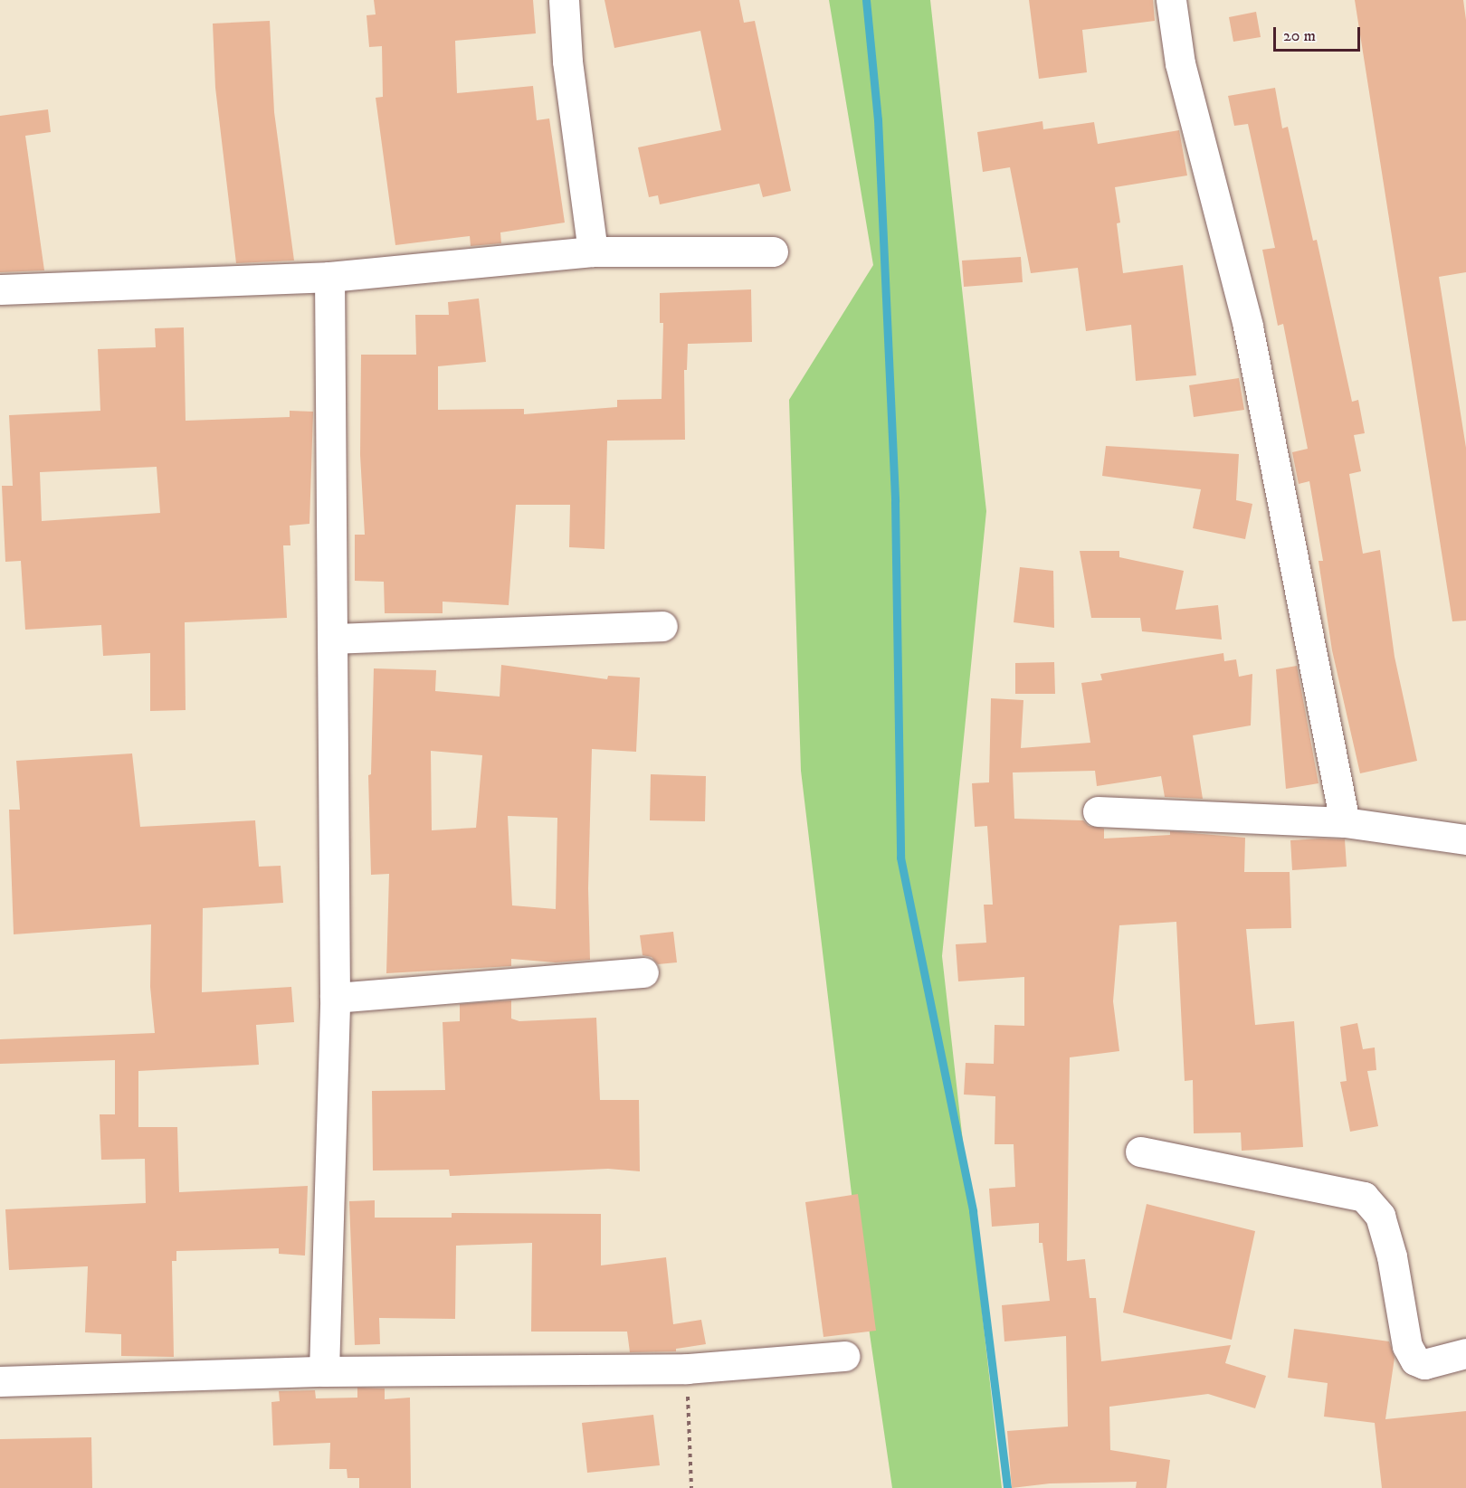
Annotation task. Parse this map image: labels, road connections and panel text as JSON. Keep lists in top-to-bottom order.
{
  "scale_bar": "20 m"
}
